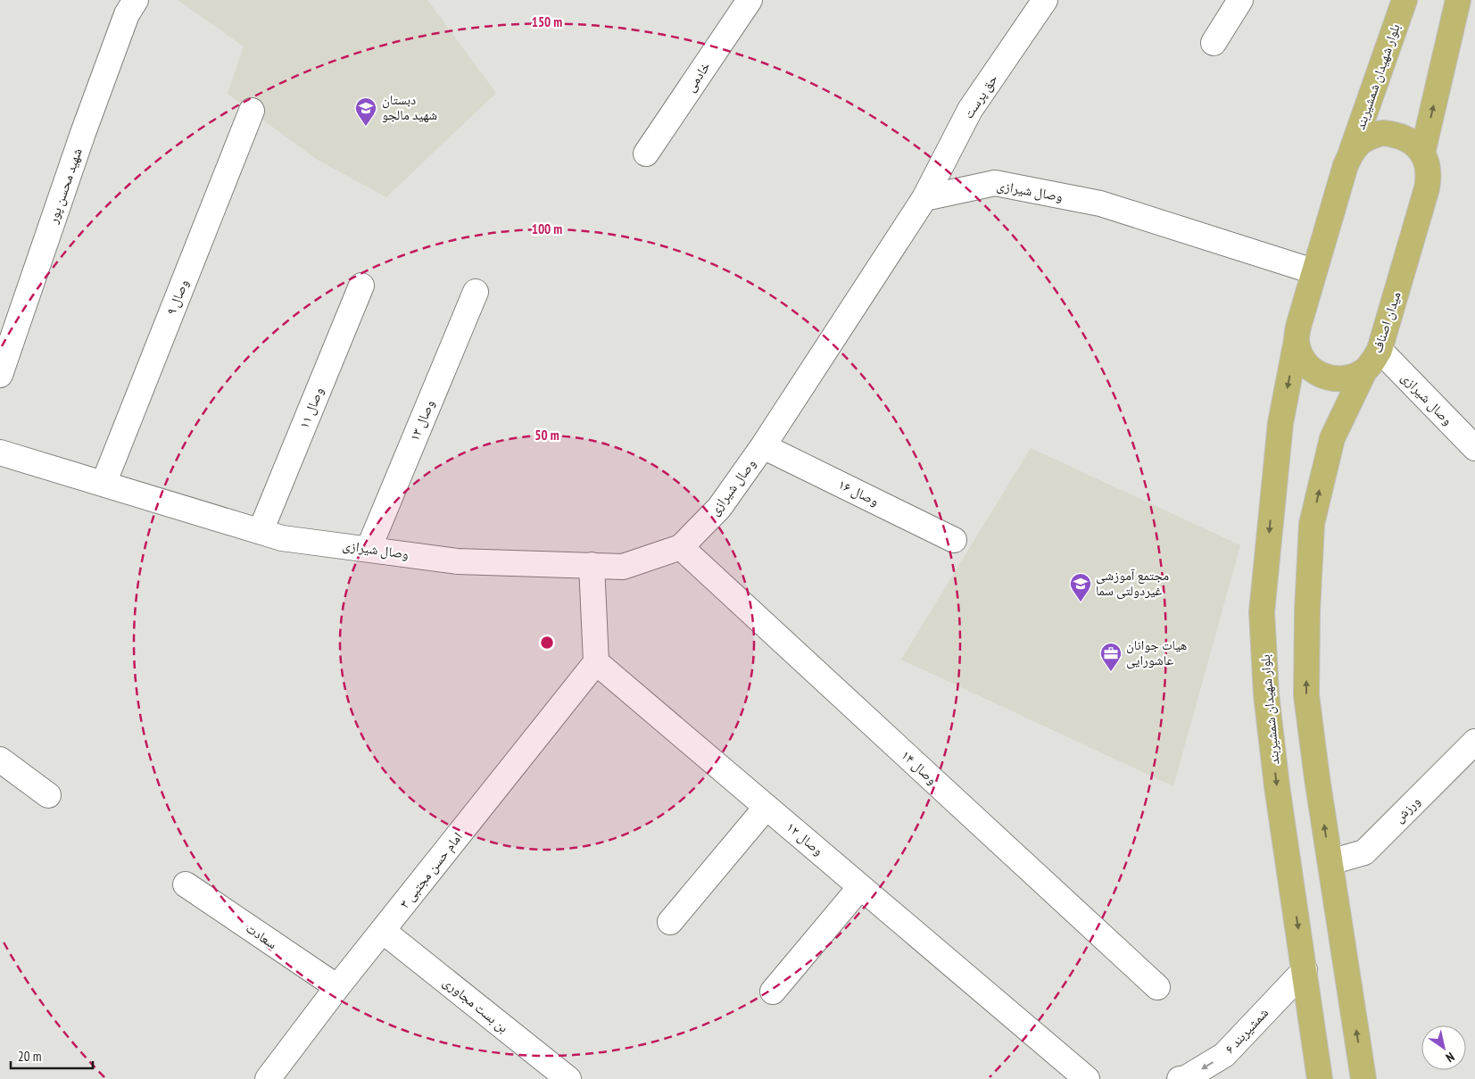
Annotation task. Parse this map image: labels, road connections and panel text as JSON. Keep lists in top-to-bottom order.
{
  "streets": {
    "main road": ["بلوار شهیدان شمشیربند", "میدان اصناف"],
    "street": [
      "خادمی",
      "حق پرست",
      "شهید محسن پور",
      "وصال شیرازی",
      "وصال ۹",
      "وصال ۱۱",
      "وصال ۱۳",
      "وصال ۱۶",
      "وصال ۱۴",
      "ورزش",
      "وصال ۱۲",
      "امام حسن مجتبی ۳",
      "سعادت",
      "بن بست مجاوری",
      "شمشیربند ۶"
    ]
  },
  "crossings": [
    ["بلوار شهیدان شمشیربند", "شمشیربند ۶"],
    ["حق پرست", "وصال شیرازی"],
    ["وصال شیرازی", "وصال ۹"],
    ["وصال شیرازی", "میدان اصناف"],
    ["وصال شیرازی", "وصال ۱۱"],
    ["وصال شیرازی", "وصال ۱۳"],
    ["وصال شیرازی", "وصال ۱۶"],
    ["وصال شیرازی", "وصال ۱۴"],
    ["وصال ۱۲", "امام حسن مجتبی ۳"],
    ["امام حسن مجتبی ۳", "سعادت"],
    ["امام حسن مجتبی ۳", "بن بست مجاوری"]
  ],
  "one_way": ["شمشیربند ۶"],
  "places": {
    "school or university": ["دبستان شهید مالجو", "مجتمع آموزشی غیردولتی سما"],
    "office": ["هیات جوانان عاشورایی"]
  },
  "scale_bar": "20 m",
  "north": "bottom right",
  "rings": ["150 m", "100 m", "50 m"]
}
